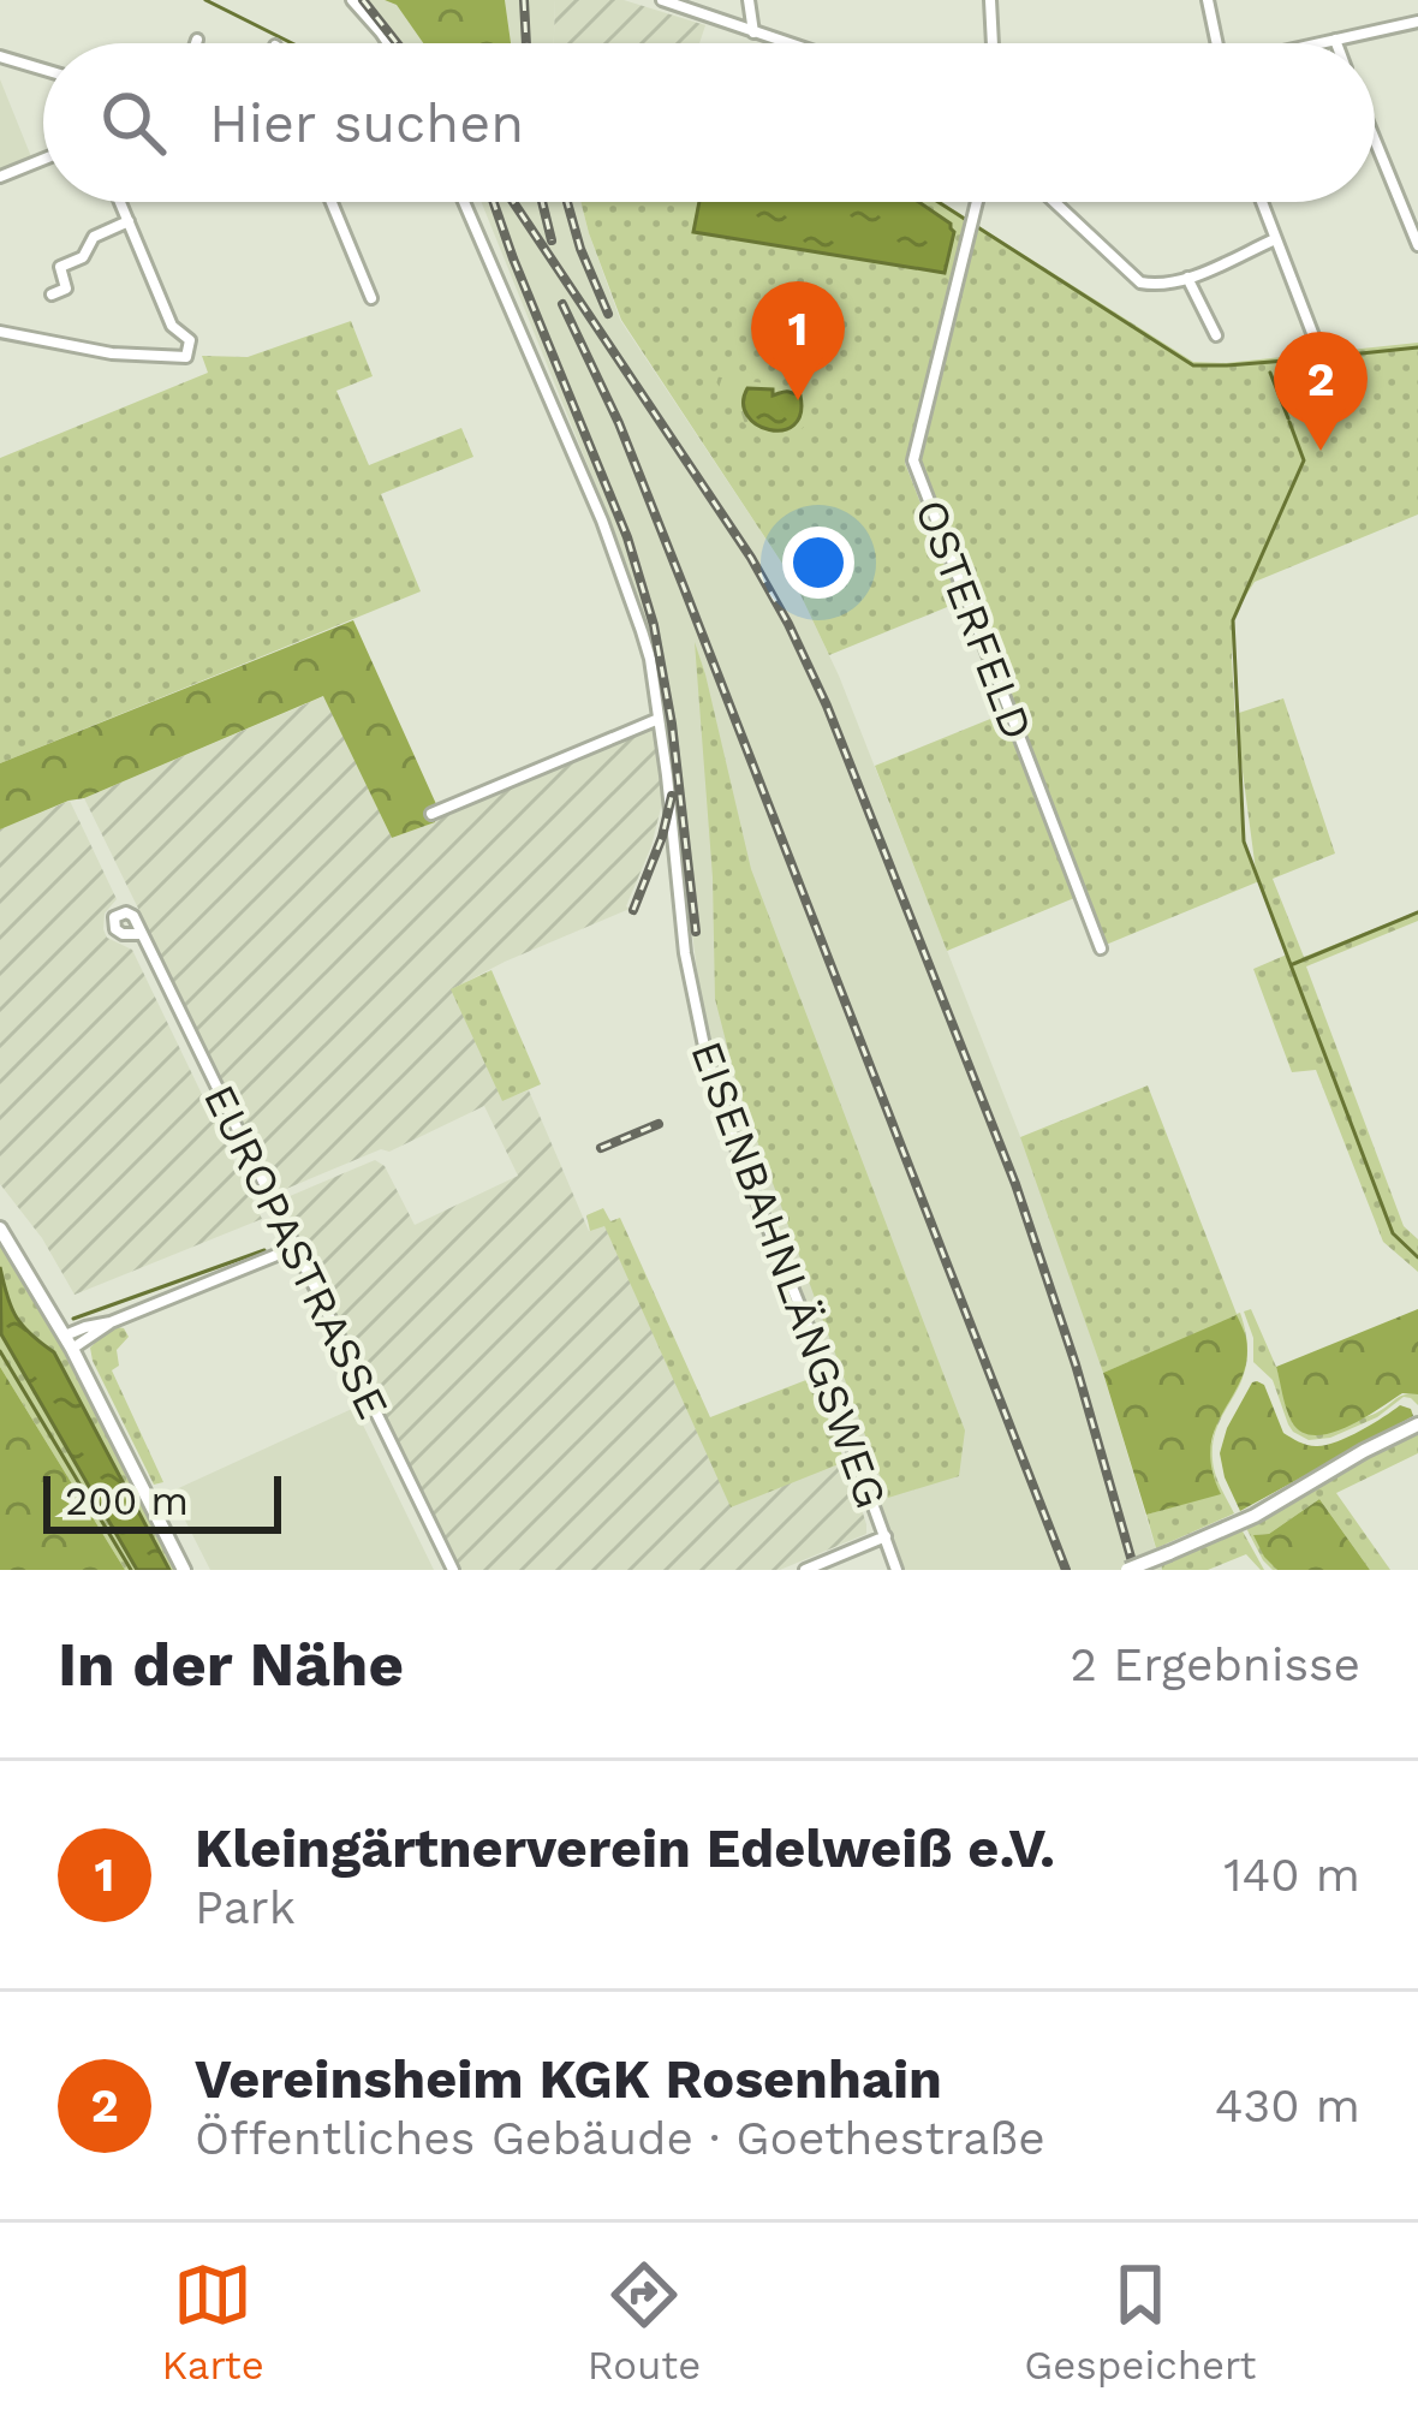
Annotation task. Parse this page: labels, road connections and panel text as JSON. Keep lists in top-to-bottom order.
{
  "streets": {
    "street": ["OSTERFELD", "EUROPASTRASSE", "EISENBAHNLÄNGSWEG"]
  },
  "scale_bar": "200 m",
  "page": {
    "search": "Hier suchen",
    "pins": ["1", "2"],
    "scale": "200 m",
    "heading": ["In der Nähe", "2 Ergebnisse"],
    "list": [
      {
        "mark": "1",
        "name": "Kleingärtnerverein Edelweiß e.V.",
        "note": "Park",
        "value": "140 m"
      },
      {
        "mark": "2",
        "name": "Vereinsheim KGK Rosenhain",
        "note": "Öffentliches Gebäude · Goethestraße",
        "value": "430 m"
      }
    ],
    "nav": ["Karte", "Route", "Gespeichert"]
  }
}
